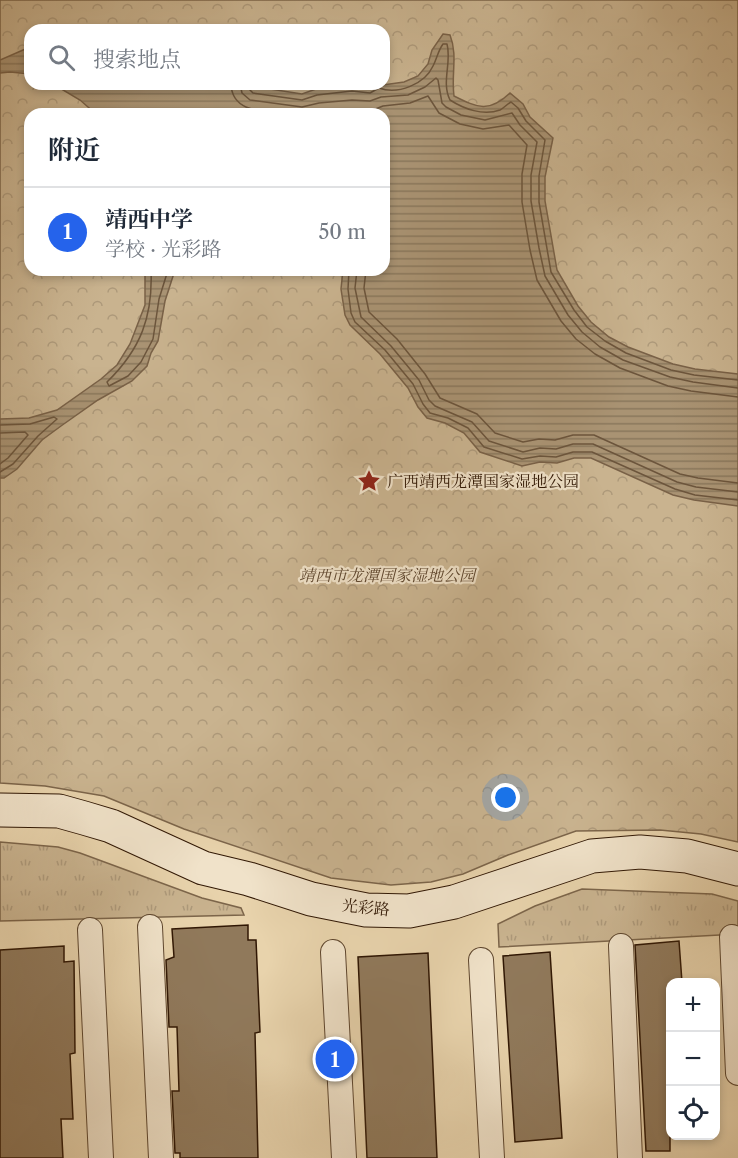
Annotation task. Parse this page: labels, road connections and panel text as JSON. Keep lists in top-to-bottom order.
{
  "streets": {
    "street": ["光彩路"]
  },
  "parks": ["靖西市龙潭国家湿地公园"],
  "places": {
    "place": ["广西靖西龙潭国家湿地公园"]
  },
  "page": {
    "search": "搜索地点",
    "heading": "附近",
    "list": [
      {
        "mark": "1",
        "name": "靖西中学",
        "note": "学校 · 光彩路",
        "value": "50 m"
      }
    ],
    "map_buttons": ["+", "−"],
    "pins": "1"
  }
}
